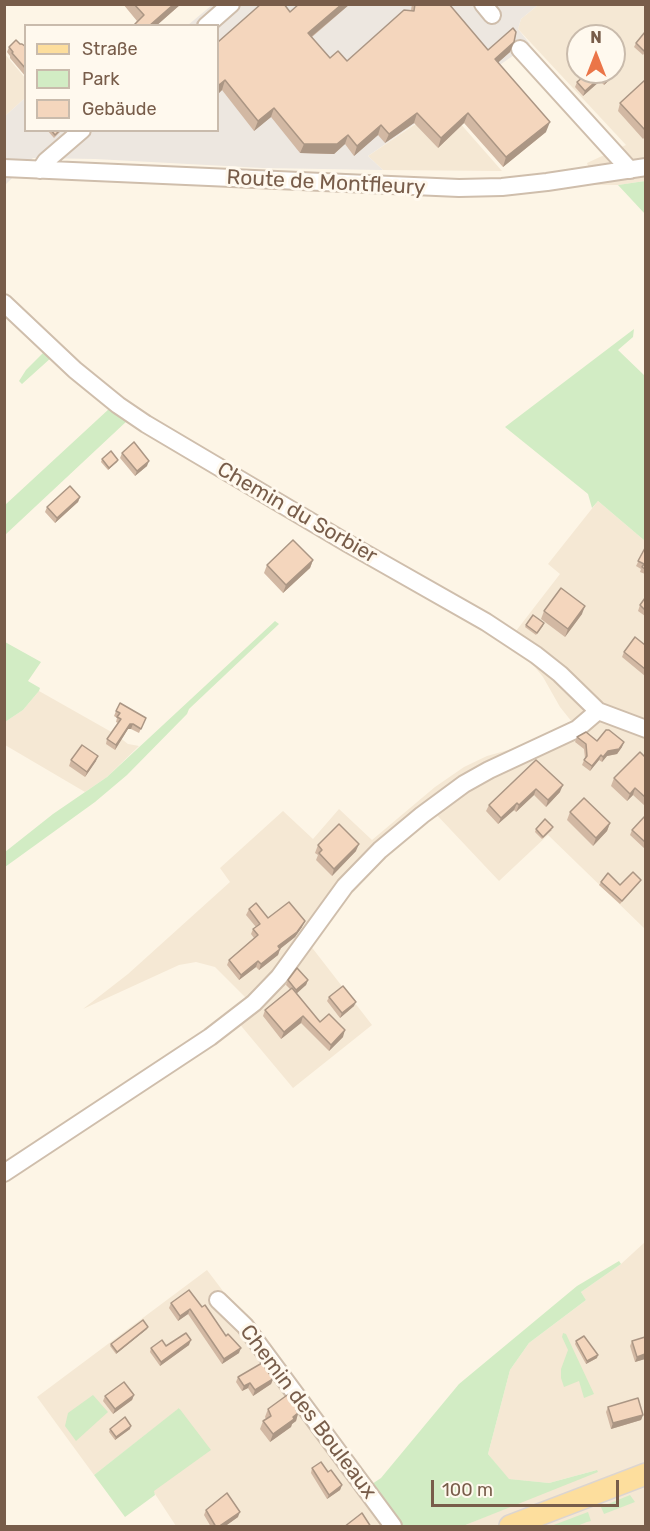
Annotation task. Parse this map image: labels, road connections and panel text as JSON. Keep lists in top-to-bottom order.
{
  "streets": {
    "street": ["Route de Montfleury", "Chemin du Sorbier", "Chemin des Bouleaux"]
  },
  "legend": ["Straße", "Park", "Gebäude"],
  "scale_bar": "100 m",
  "north": "top"
}
